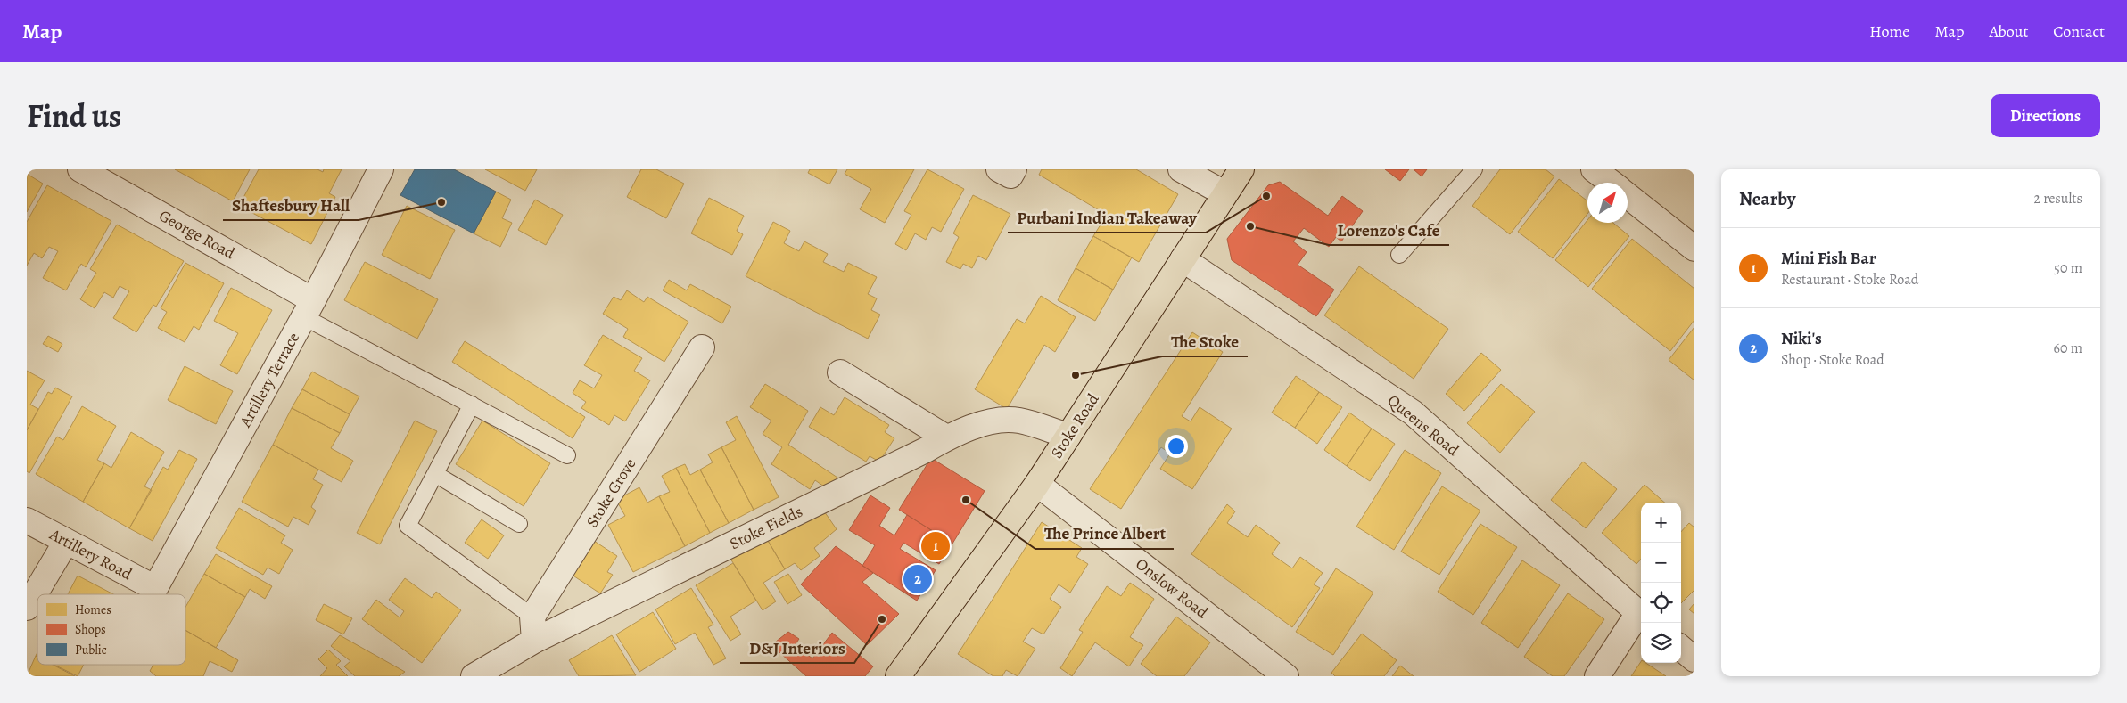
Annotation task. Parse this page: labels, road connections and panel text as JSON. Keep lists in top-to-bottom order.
{
  "streets": {
    "main road": ["Stoke Road"],
    "street": [
      "George Road",
      "Artillery Terrace",
      "Queens Road",
      "Stoke Grove",
      "Stoke Fields",
      "Artillery Road",
      "Onslow Road"
    ]
  },
  "crossings": [
    ["George Road", "Artillery Terrace"],
    ["Artillery Terrace", "Artillery Road"],
    ["Queens Road", "Stoke Road"],
    ["Stoke Road", "Stoke Fields"],
    ["Stoke Road", "Onslow Road"]
  ],
  "places": [
    "Purbani Indian Takeaway",
    "Shaftesbury Hall",
    "Lorenzo's Cafe",
    "The Stoke",
    "The Prince Albert",
    "D&J Interiors"
  ],
  "legend": ["Homes", "Shops", "Public"],
  "north": "top right",
  "page": {
    "header": "Map",
    "nav": [
      "Home",
      "Map",
      "About",
      "Contact"
    ],
    "title": "Find us",
    "buttons": "Directions",
    "heading": ["Nearby", "2 results"],
    "list": [
      {
        "mark": "1",
        "name": "Mini Fish Bar",
        "note": "Restaurant · Stoke Road",
        "value": "50 m"
      },
      {
        "mark": "2",
        "name": "Niki's",
        "note": "Shop · Stoke Road",
        "value": "60 m"
      }
    ],
    "map_buttons": ["+", "−"],
    "pins": ["1", "2"]
  }
}
